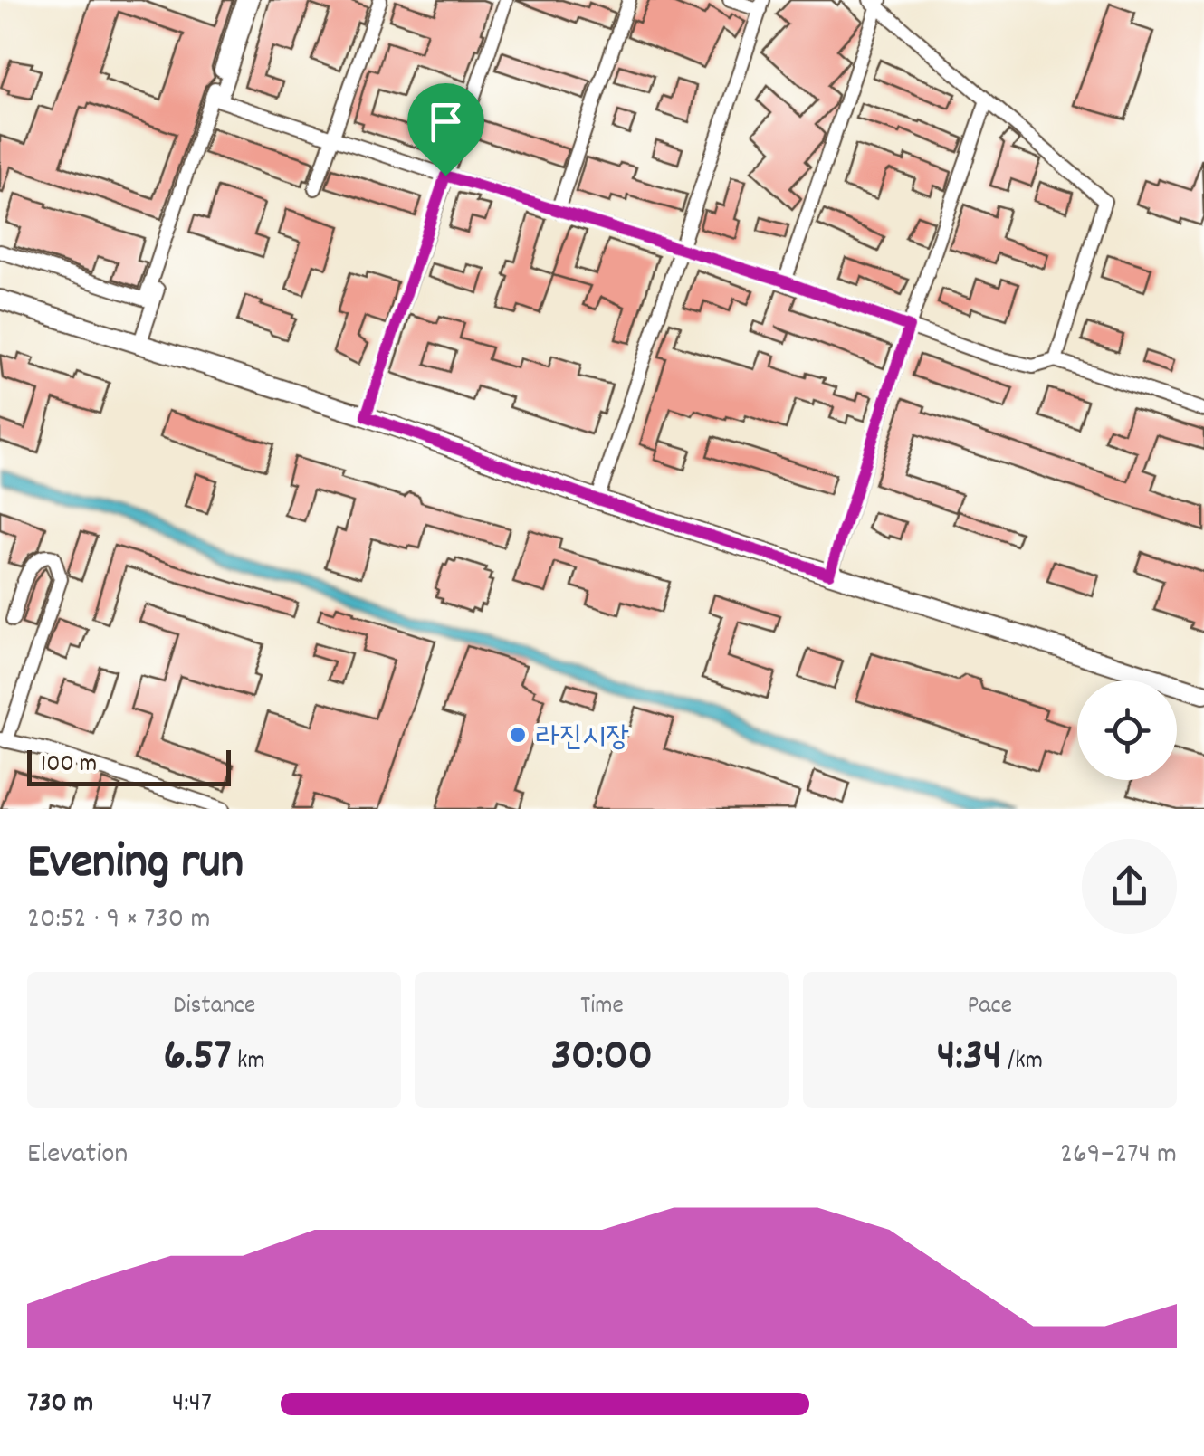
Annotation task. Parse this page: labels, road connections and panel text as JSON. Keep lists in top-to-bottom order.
{
  "places": ["라진시장"],
  "scale_bar": "100 m",
  "page": {
    "scale": "100 m",
    "heading": ["Evening run", "20:52 · 9 × 730 m"],
    "stats": [
      ["Distance", "6.57 km"],
      ["Time", "30:00"],
      ["Pace", "4:34 /km"]
    ],
    "chart": ["Elevation", "269–274 m"],
    "list": [
      {
        "name": "730 m",
        "note": "4:47"
      }
    ]
  }
}
